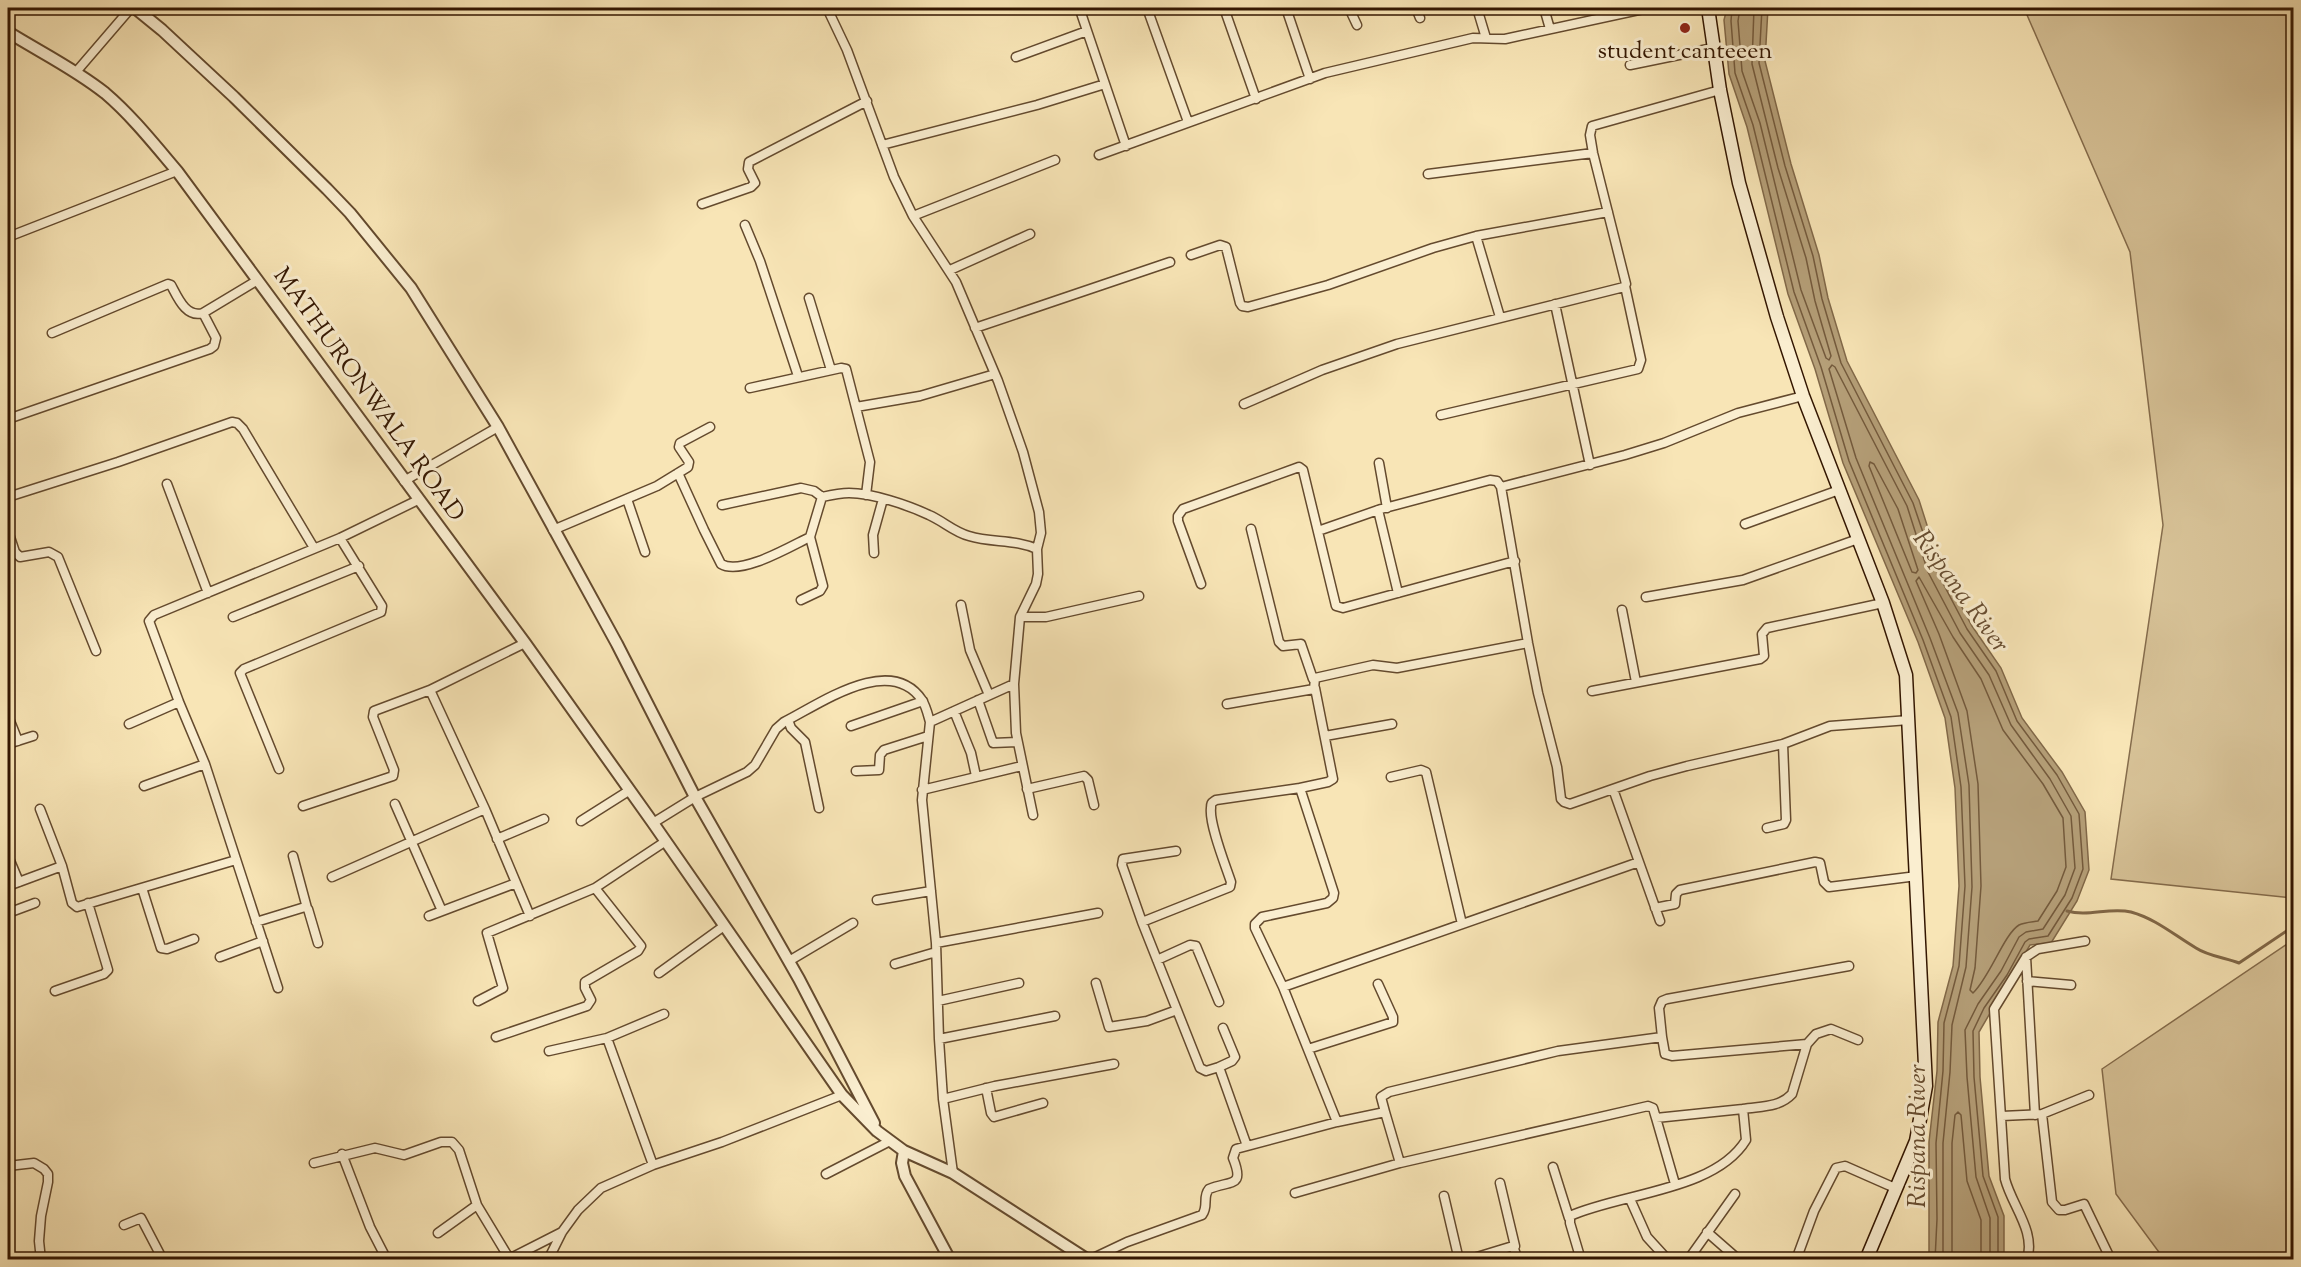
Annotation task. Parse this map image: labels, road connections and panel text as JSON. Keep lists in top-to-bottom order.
{
  "streets": {
    "street": ["MATHURONWALA ROAD"]
  },
  "water": ["Rispana River"],
  "places": ["student canteeen"]
}
